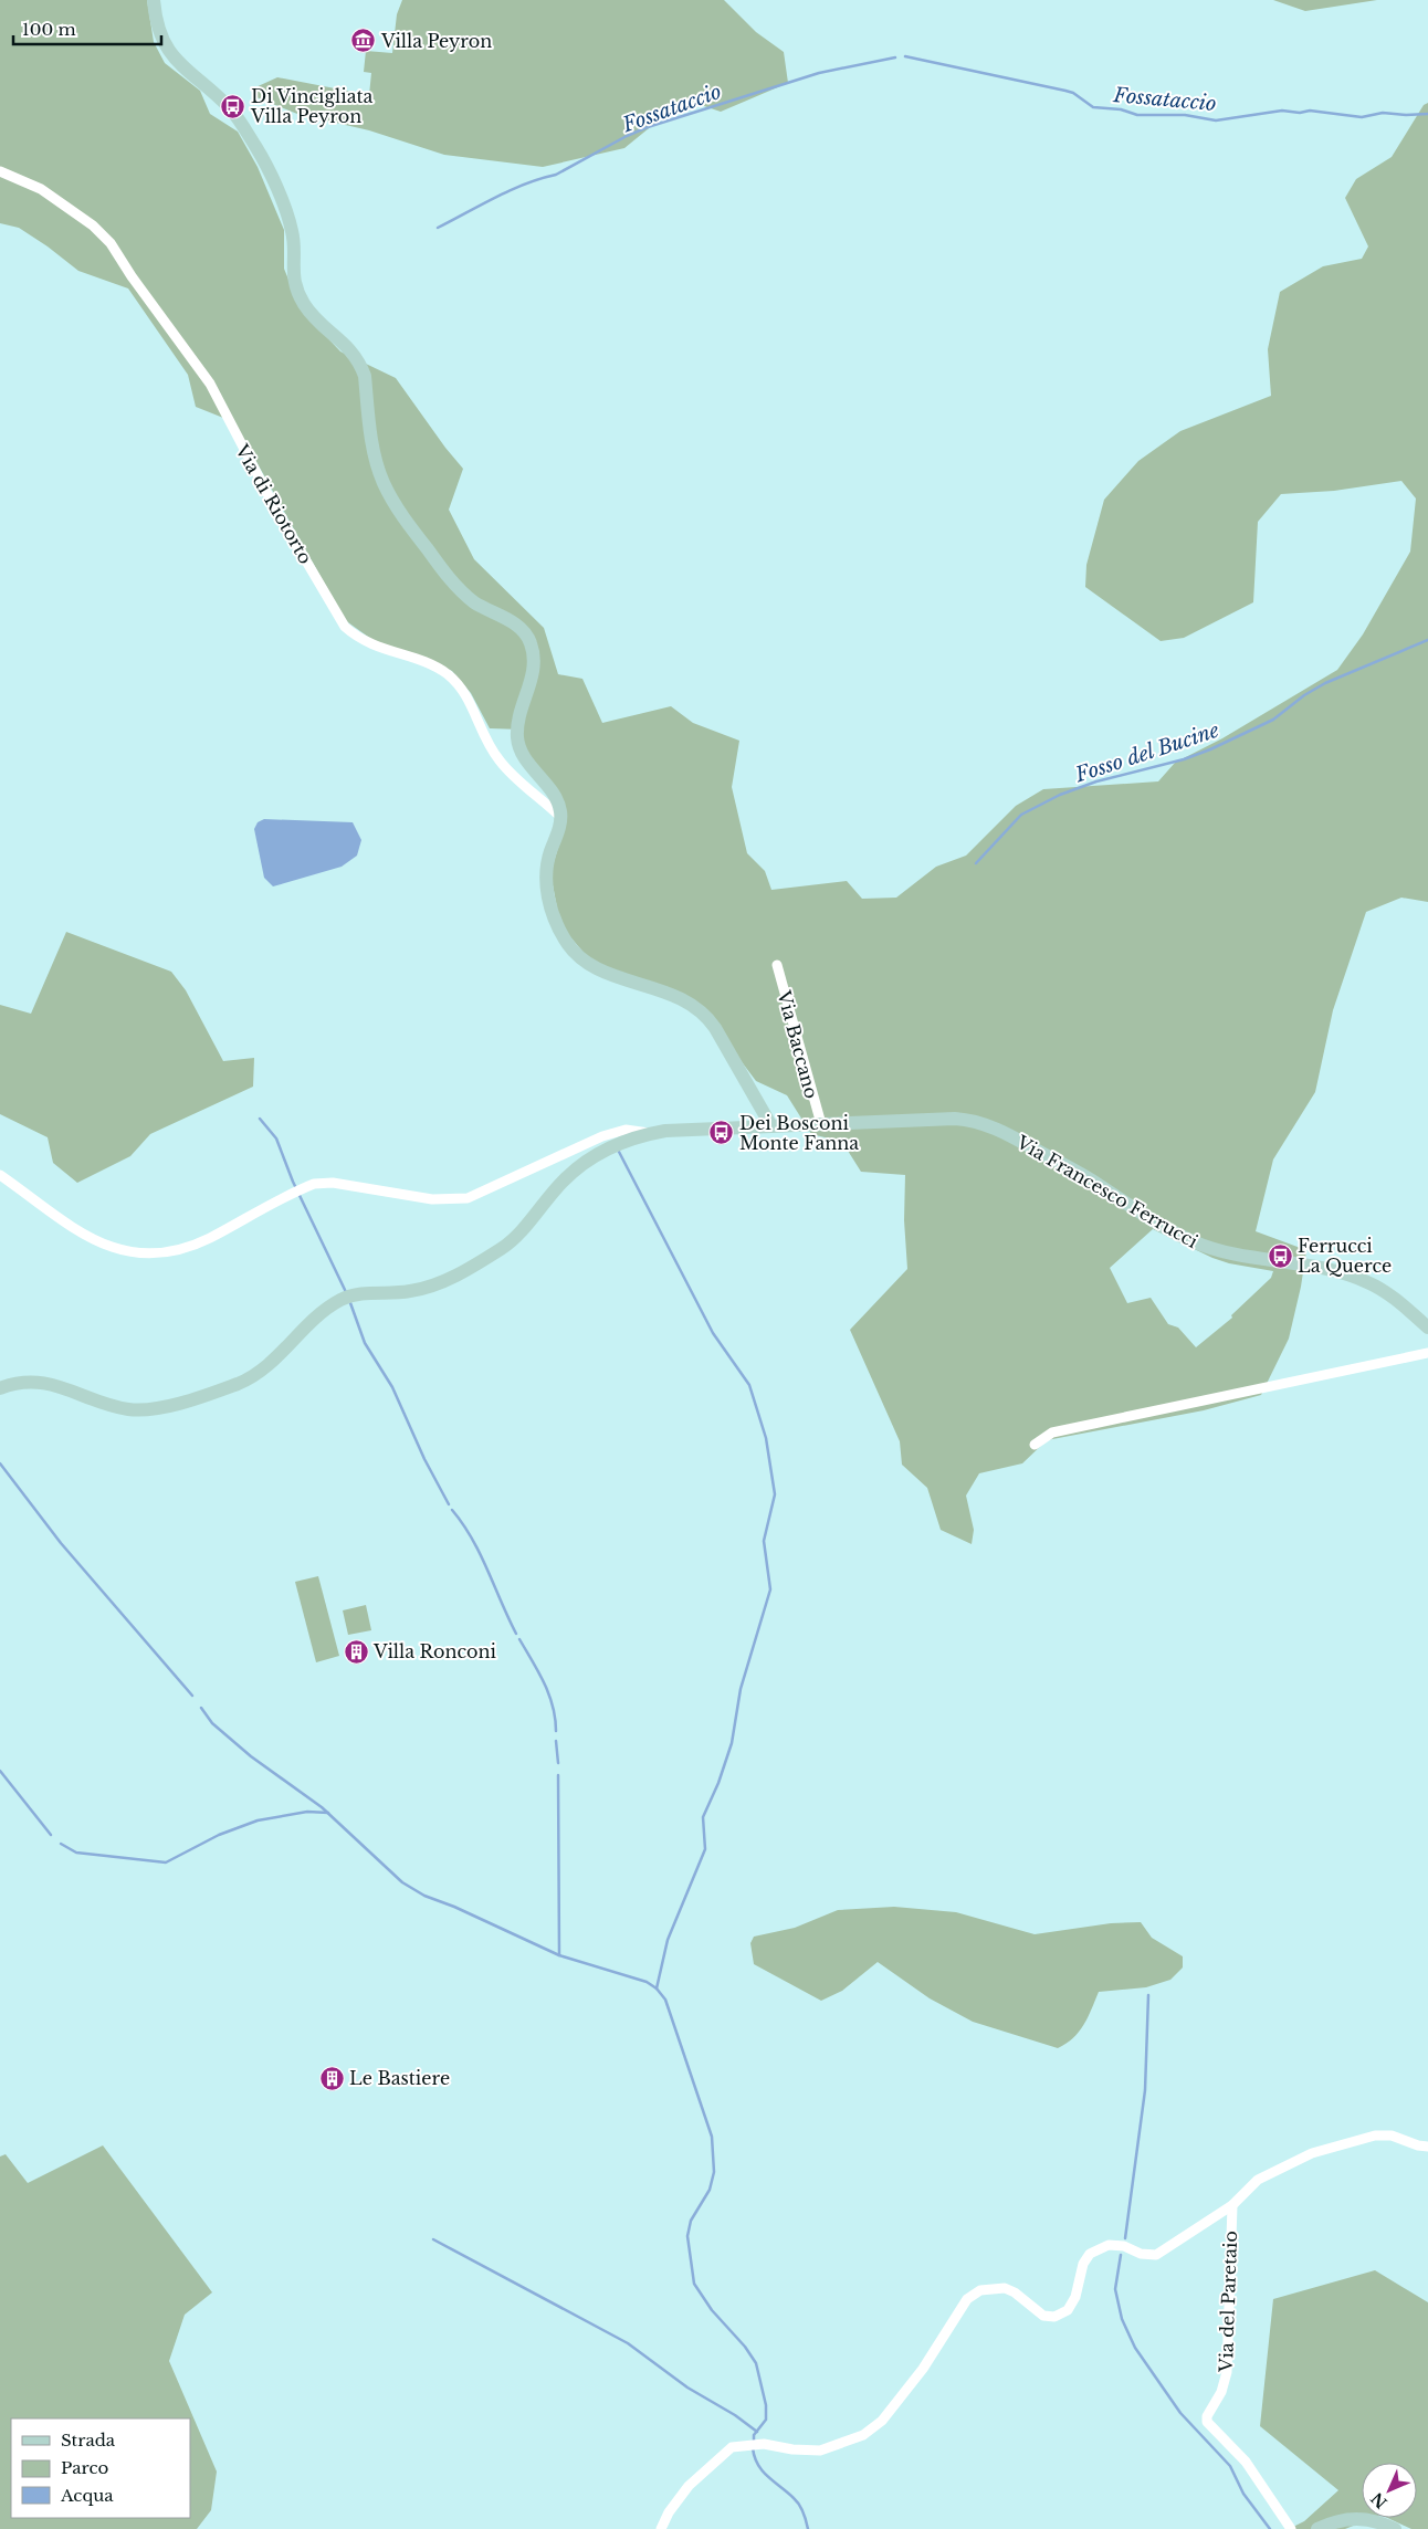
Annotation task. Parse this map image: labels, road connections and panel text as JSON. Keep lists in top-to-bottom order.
{
  "streets": {
    "main road": ["Via Francesco Ferrucci"],
    "street": ["Via di Riotorto", "Via Baccano", "Via del Paretaio"]
  },
  "crossings": [
    ["Via Baccano", "Via Francesco Ferrucci"]
  ],
  "water": ["Fossataccio", "Fosso del Bucine"],
  "places": {
    "museum": ["Villa Peyron"],
    "bus stop": ["Di Vincigliata Villa Peyron", "Dei Bosconi Monte Fanna", "Ferrucci La Querce"],
    "building": ["Villa Ronconi", "Le Bastiere"]
  },
  "legend": ["Strada", "Parco", "Acqua"],
  "scale_bar": "100 m",
  "north": "bottom left"
}
